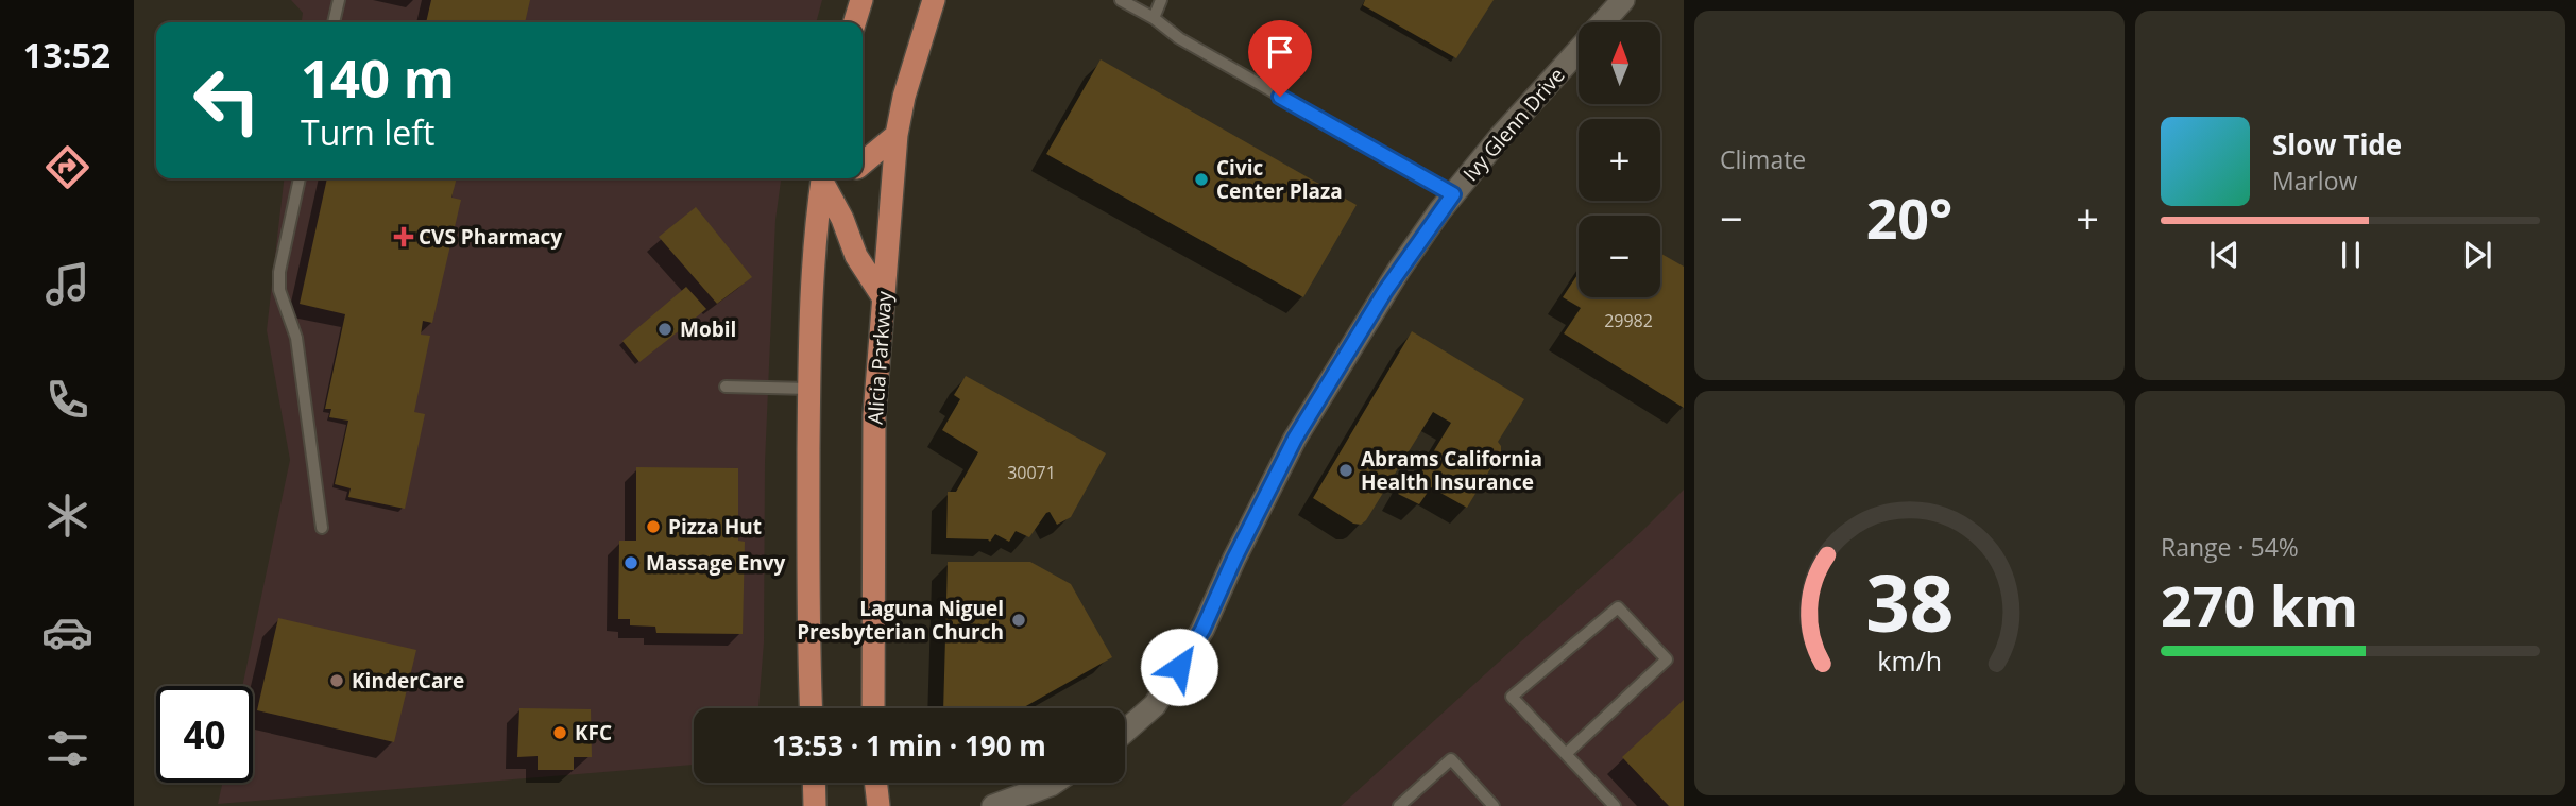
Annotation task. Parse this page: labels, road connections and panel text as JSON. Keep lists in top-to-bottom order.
{
  "streets": {
    "main road": ["Alicia Parkway"],
    "street": ["Ivy Glenn Drive"]
  },
  "places": {
    "other": [
      "Civic Center Plaza",
      "Mobil",
      "Abrams California Health Insurance",
      "Pizza Hut",
      "Massage Envy",
      "Laguna Niguel Presbyterian Church",
      "KinderCare",
      "KFC"
    ],
    "health": ["CVS Pharmacy"]
  },
  "house_numbers": ["29982", "30071"],
  "north": "top",
  "page": {
    "tabs": "13:52",
    "tile": [
      "Climate",
      ["Range · 54%", "270 km"]
    ],
    "map_buttons": ["+", "−"],
    "turn": ["140 m", "Turn left"],
    "song": ["Slow Tide", "Marlow"],
    "heat": ["−", "20°", "+"],
    "limit": "40",
    "trip": "13:53 · 1 min · 190 m",
    "gauge": ["38", "km/h"]
  }
}
